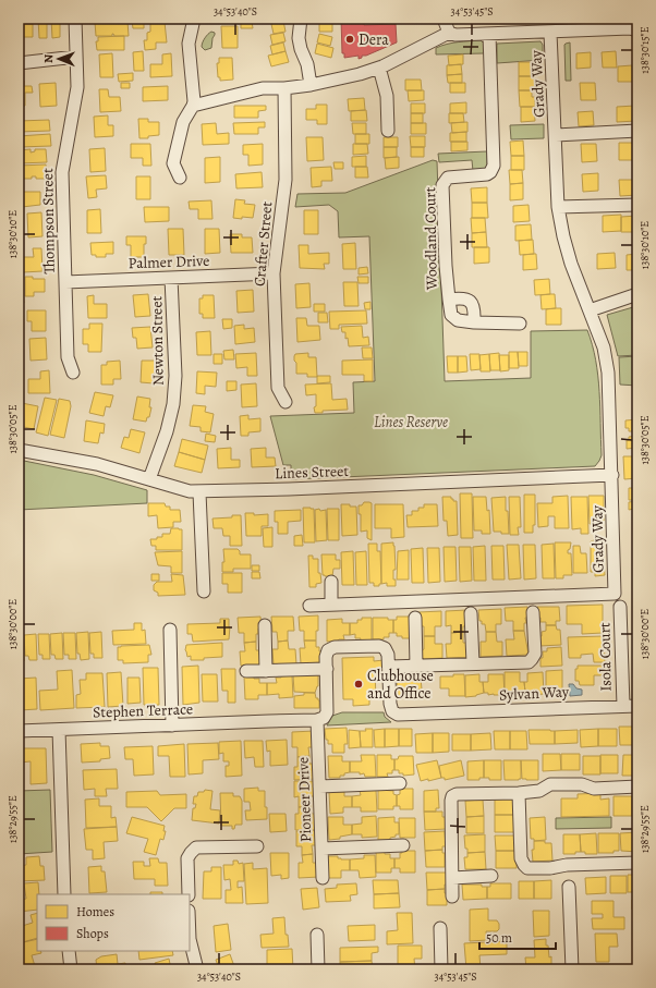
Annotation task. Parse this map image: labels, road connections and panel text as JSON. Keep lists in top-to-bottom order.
{
  "streets": {
    "street": [
      "Grady Way",
      "Thompson Street",
      "Woodland Court",
      "Crafter Street",
      "Palmer Drive",
      "Newton Street",
      "Lines Street",
      "Isola Court",
      "Sylvan Way",
      "Stephen Terrace",
      "Pioneer Drive"
    ]
  },
  "crossings": [
    ["Grady Way", "Lines Street"],
    ["Thompson Street", "Palmer Drive"],
    ["Crafter Street", "Palmer Drive"],
    ["Palmer Drive", "Newton Street"],
    ["Newton Street", "Lines Street"],
    ["Isola Court", "Sylvan Way"],
    ["Stephen Terrace", "Pioneer Drive"]
  ],
  "parks": ["Lines Reserve"],
  "places": ["Dera", "Clubhouse and Office"],
  "legend": ["Homes", "Shops"],
  "scale_bar": "50 m",
  "north": "left",
  "coordinates": [
    "34°53'40\"S",
    "34°53'45\"S",
    "138°30'15\"E",
    "138°30'10\"E",
    "138°30'05\"E",
    "138°30'00\"E",
    "138°29'55\"E"
  ]
}
